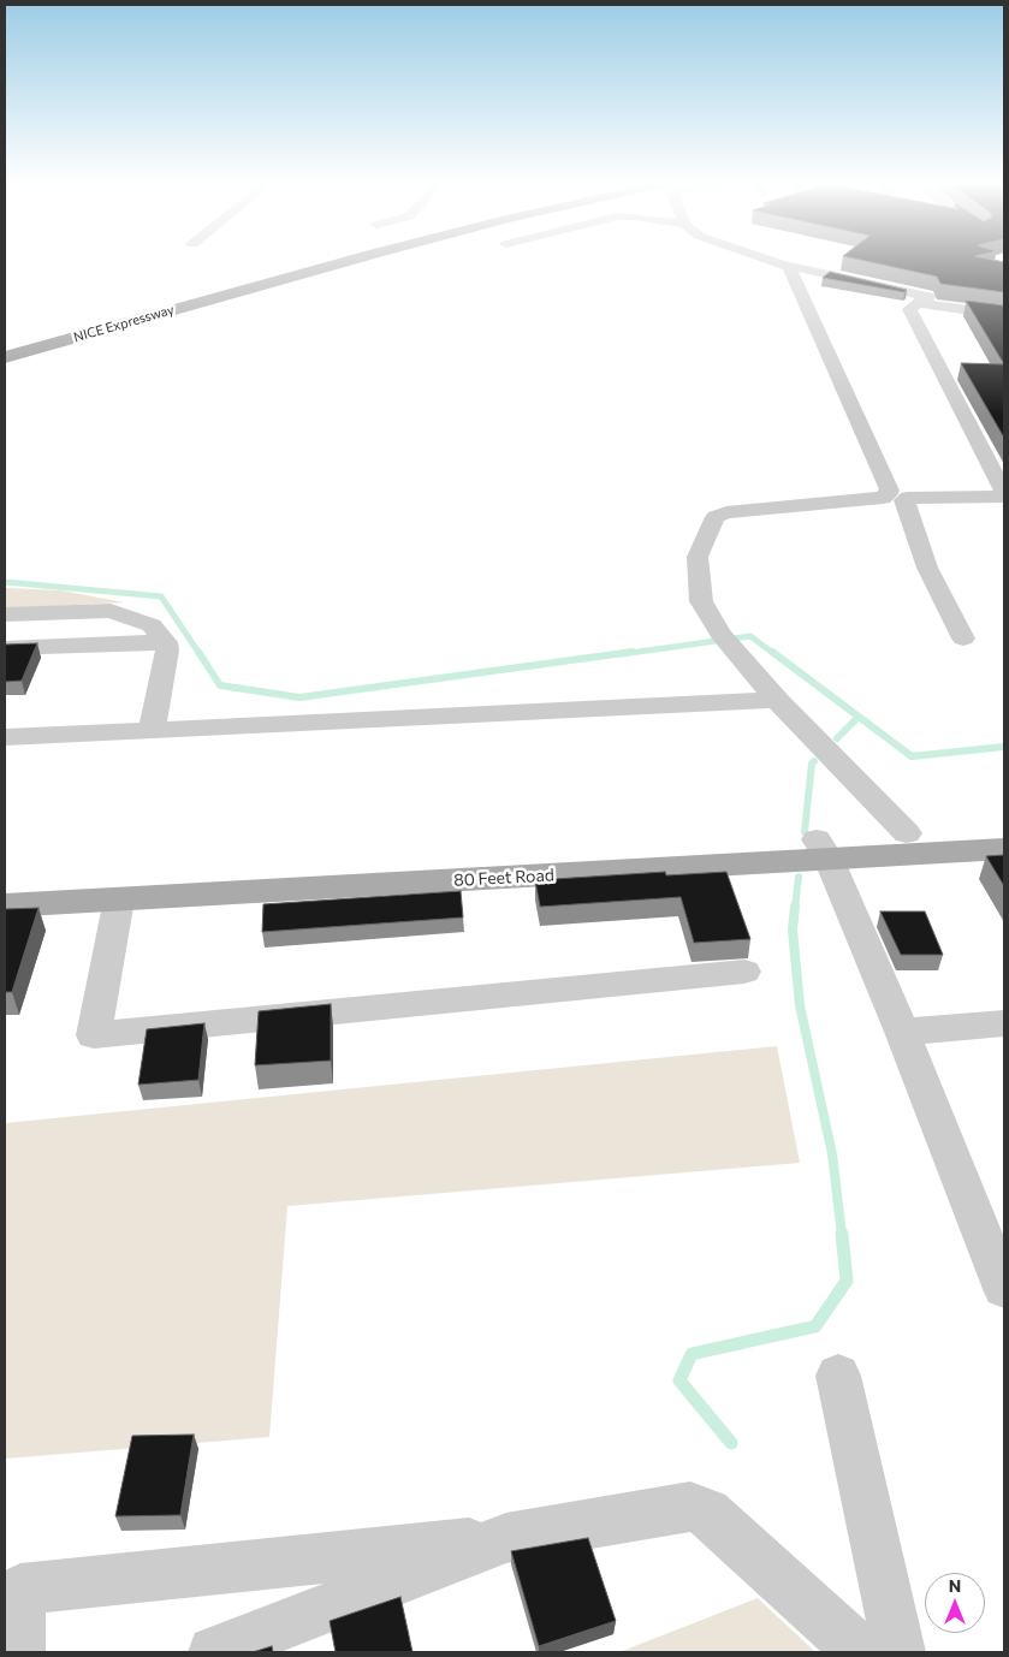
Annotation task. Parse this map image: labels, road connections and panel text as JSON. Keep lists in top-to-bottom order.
{
  "streets": {
    "highway": ["NICE Expressway"],
    "main road": ["80 Feet Road"]
  },
  "north": "top"
}
